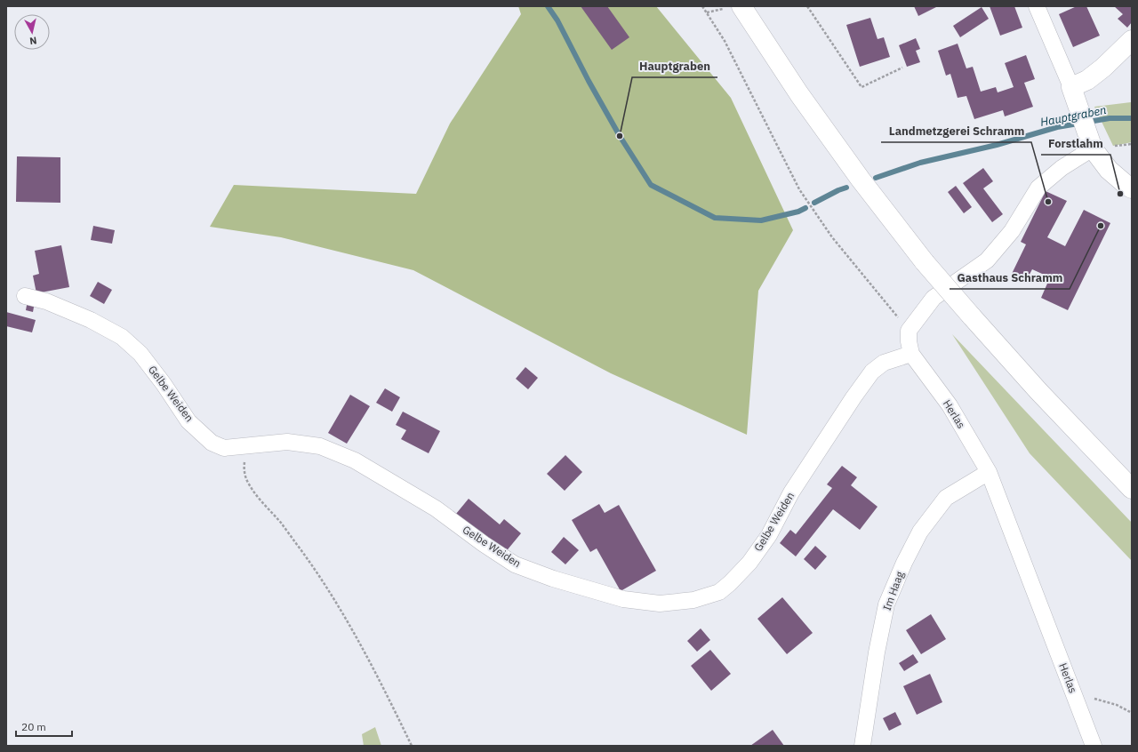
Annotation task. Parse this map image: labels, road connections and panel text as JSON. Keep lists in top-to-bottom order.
{
  "streets": {
    "street": ["Gelbe Weiden", "Herlas", "Im Haag"]
  },
  "crossings": [
    ["Gelbe Weiden", "Herlas"],
    ["Herlas", "Im Haag"]
  ],
  "water": ["Hauptgraben"],
  "places": [
    "Hauptgraben",
    "Forstlahm",
    "Landmetzgerei Schramm",
    "Gasthaus Schramm"
  ],
  "scale_bar": "20 m",
  "north": "bottom"
}
